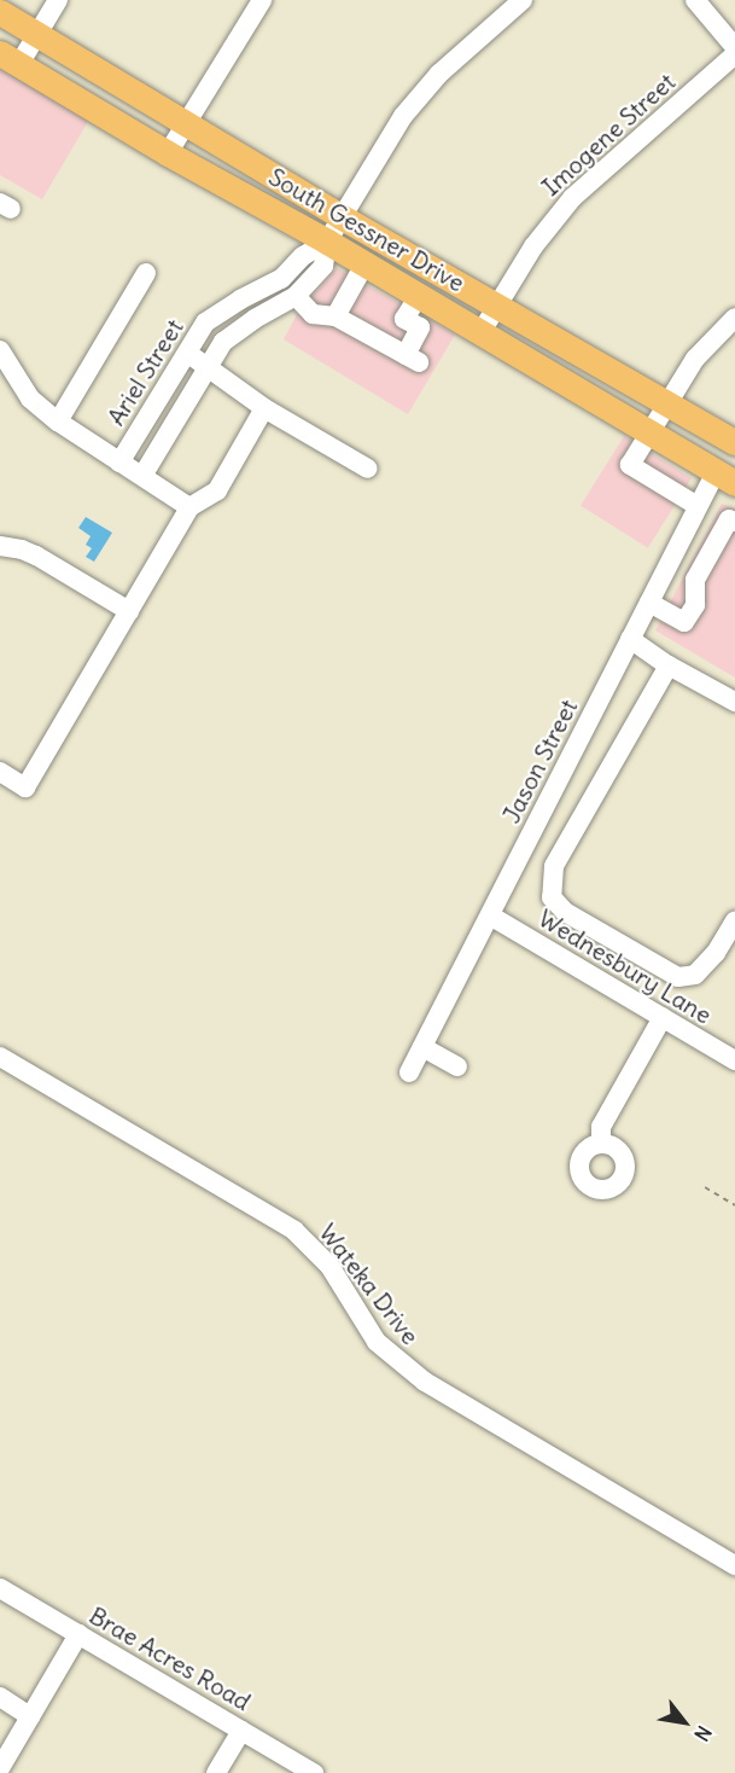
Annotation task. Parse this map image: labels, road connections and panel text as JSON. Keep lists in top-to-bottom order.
{
  "streets": {
    "main road": ["South Gessner Drive"],
    "street": [
      "Imogene Street",
      "Ariel Street",
      "Jason Street",
      "Wednesbury Lane",
      "Wateka Drive",
      "Brae Acres Road"
    ]
  },
  "crossings": [
    ["Imogene Street", "South Gessner Drive"],
    ["South Gessner Drive", "Ariel Street"],
    ["South Gessner Drive", "Jason Street"],
    ["Jason Street", "Wednesbury Lane"]
  ],
  "north": "bottom right"
}
